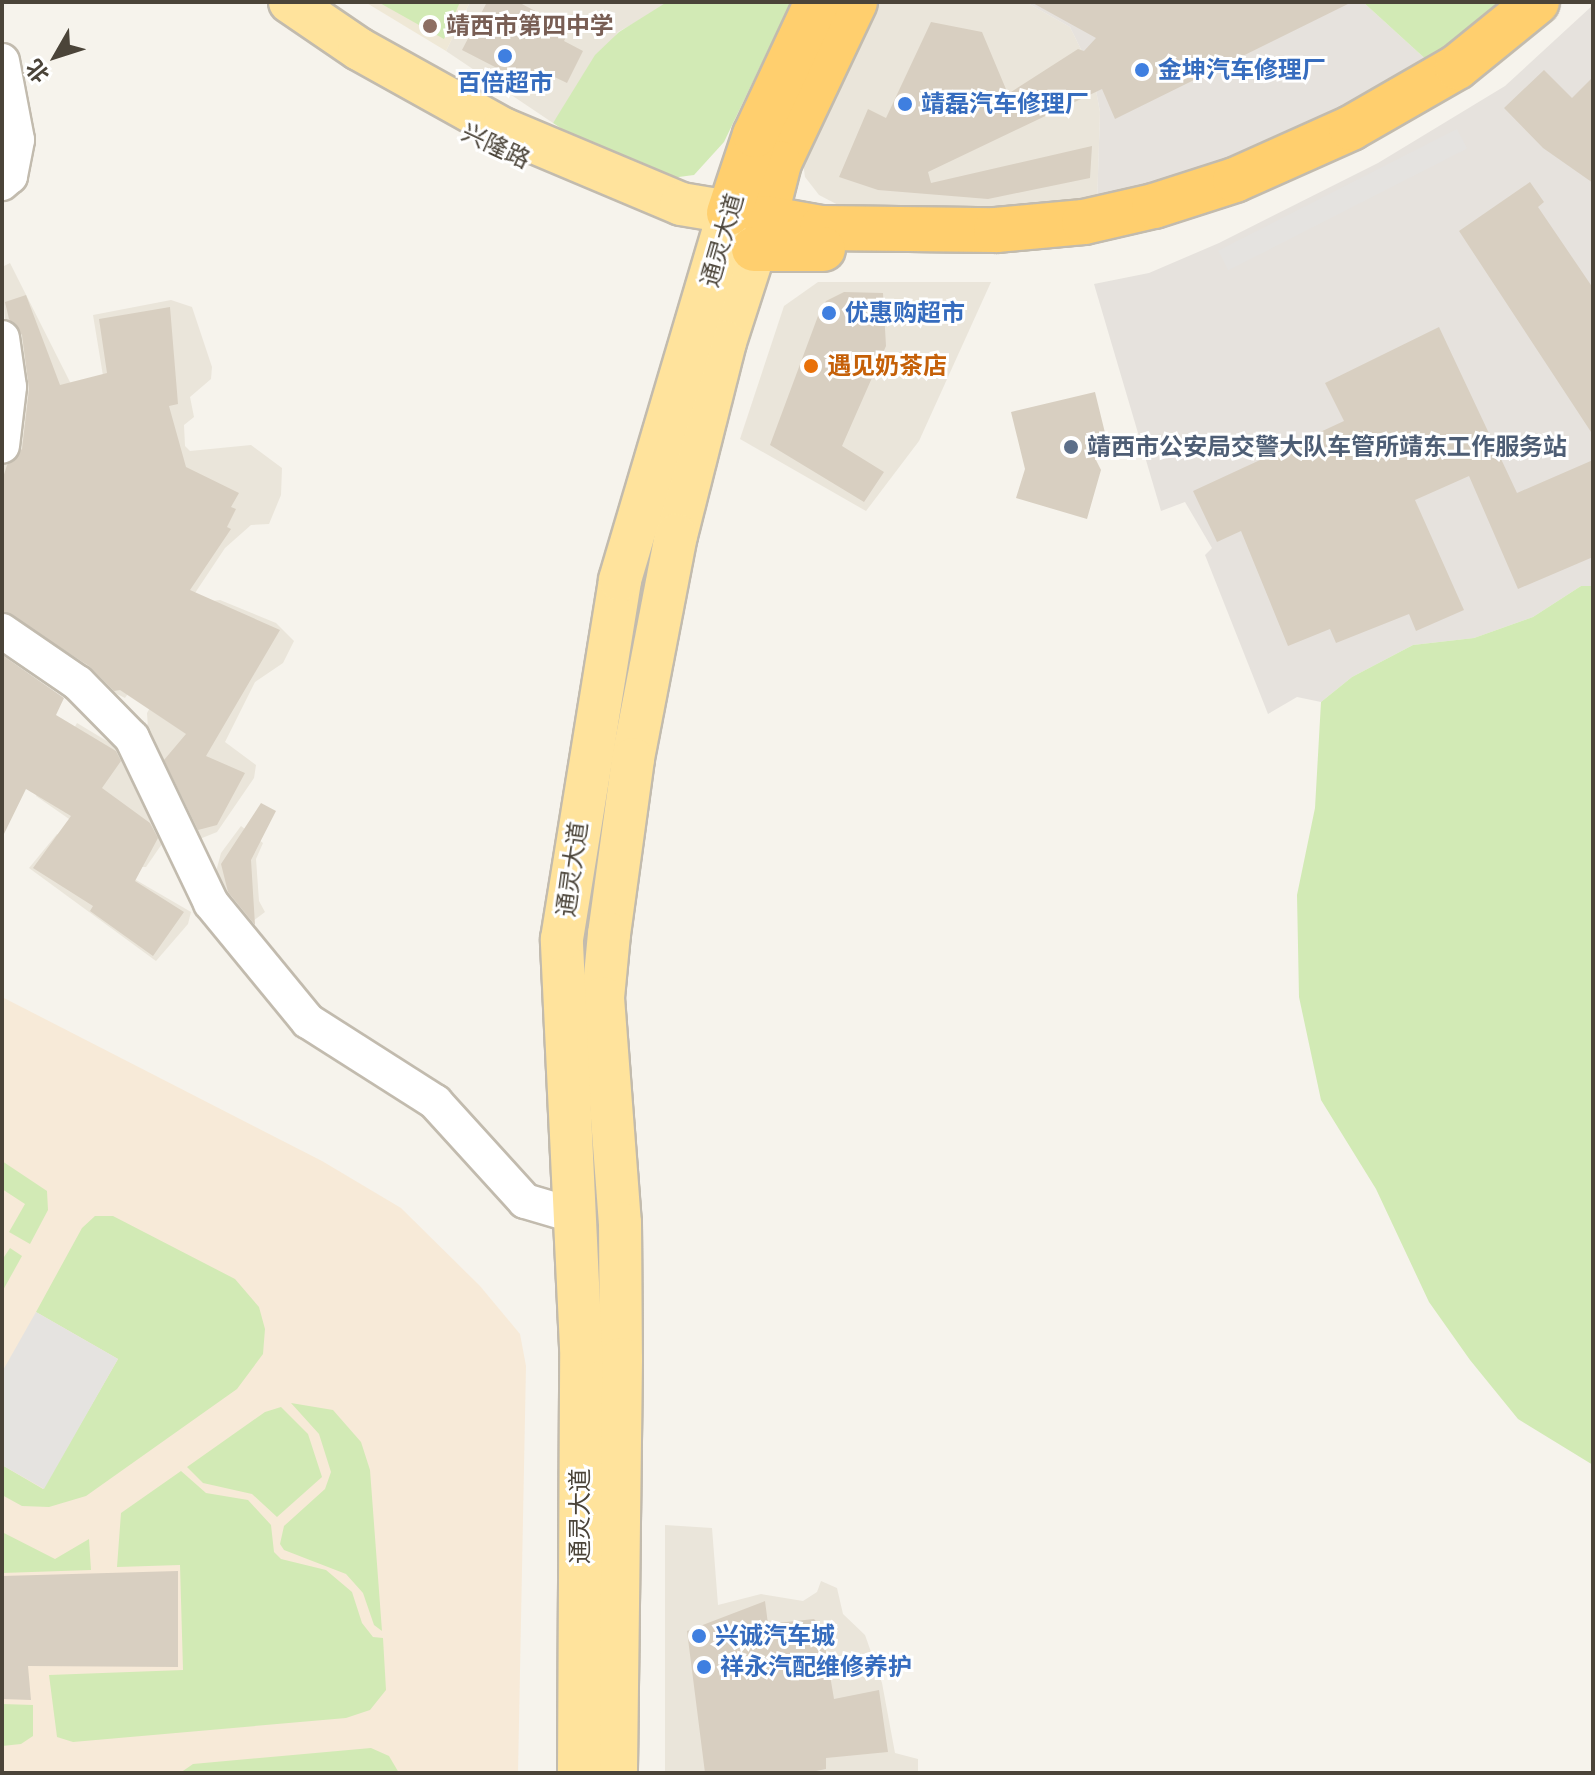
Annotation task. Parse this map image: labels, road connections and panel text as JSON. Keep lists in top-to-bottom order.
{
  "streets": {
    "highway": ["通灵大道"],
    "main road": ["兴隆路"]
  },
  "crossings": [
    ["兴隆路", "通灵大道"]
  ],
  "places": [
    "靖西市第四中学",
    "百倍超市",
    "金坤汽车修理厂",
    "靖磊汽车修理厂",
    "优惠购超市",
    "遇见奶茶店",
    "靖西市公安局交警大队车管所靖东工作服务站",
    "兴诚汽车城",
    "祥永汽配维修养护"
  ],
  "north": "bottom left"
}
